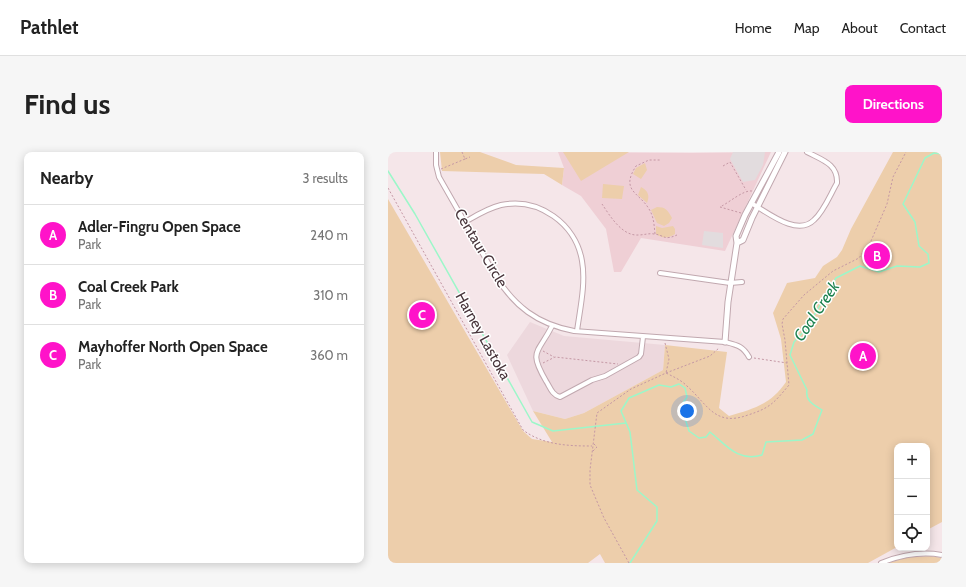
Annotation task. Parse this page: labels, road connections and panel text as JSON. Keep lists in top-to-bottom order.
{
  "streets": {
    "street": ["Centaur Circle"],
    "path": ["Harney Lastoka"]
  },
  "water": ["Coal Creek"],
  "page": {
    "header": "Pathlet",
    "nav": [
      "Home",
      "Map",
      "About",
      "Contact"
    ],
    "buttons": "Directions",
    "title": "Find us",
    "heading": ["Nearby", "3 results"],
    "list": [
      {
        "mark": "A",
        "name": "Adler-Fingru Open Space",
        "note": "Park",
        "value": "240 m"
      },
      {
        "mark": "B",
        "name": "Coal Creek Park",
        "note": "Park",
        "value": "310 m"
      },
      {
        "mark": "C",
        "name": "Mayhoffer North Open Space",
        "note": "Park",
        "value": "360 m"
      }
    ],
    "pins": ["B", "C", "A"],
    "map_buttons": ["+", "−"]
  }
}
